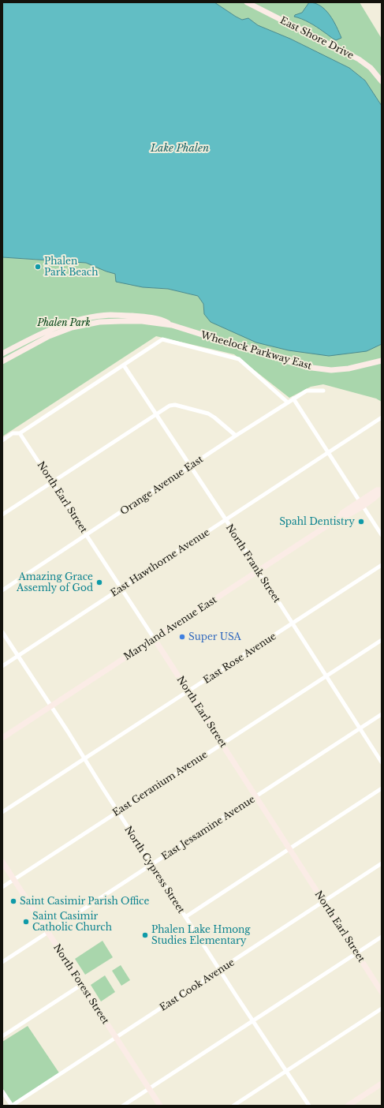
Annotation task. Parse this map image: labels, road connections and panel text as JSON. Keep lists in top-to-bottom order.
{
  "streets": {
    "street": [
      "East Shore Drive",
      "Wheelock Parkway East",
      "Orange Avenue East",
      "North Earl Street",
      "East Hawthorne Avenue",
      "North Frank Street",
      "Maryland Avenue East",
      "East Rose Avenue",
      "East Geranium Avenue",
      "East Jessamine Avenue",
      "North Cypress Street",
      "North Forest Street",
      "East Cook Avenue"
    ]
  },
  "crossings": [
    ["Orange Avenue East", "North Earl Street"],
    ["Orange Avenue East", "North Frank Street"],
    ["North Earl Street", "East Hawthorne Avenue"],
    ["North Earl Street", "Maryland Avenue East"],
    ["North Earl Street", "East Rose Avenue"],
    ["North Earl Street", "East Geranium Avenue"],
    ["North Earl Street", "East Jessamine Avenue"],
    ["North Earl Street", "East Cook Avenue"],
    ["East Hawthorne Avenue", "North Frank Street"],
    ["East Hawthorne Avenue", "North Cypress Street"],
    ["North Frank Street", "Maryland Avenue East"],
    ["North Frank Street", "East Rose Avenue"],
    ["North Frank Street", "East Geranium Avenue"],
    ["North Frank Street", "East Jessamine Avenue"],
    ["Maryland Avenue East", "North Cypress Street"],
    ["East Rose Avenue", "North Cypress Street"],
    ["East Geranium Avenue", "North Cypress Street"],
    ["East Geranium Avenue", "North Forest Street"],
    ["East Jessamine Avenue", "North Cypress Street"],
    ["East Jessamine Avenue", "North Forest Street"],
    ["North Cypress Street", "East Cook Avenue"],
    ["North Forest Street", "East Cook Avenue"]
  ],
  "water": ["Lake Phalen"],
  "parks": ["Phalen Park"],
  "places": [
    "Phalen Park Beach",
    "Spahl Dentistry",
    "Amazing Grace Assemly of God",
    "Super USA",
    "Saint Casimir Parish Office",
    "Saint Casimir Catholic Church",
    "Phalen Lake Hmong Studies Elementary"
  ]
}
